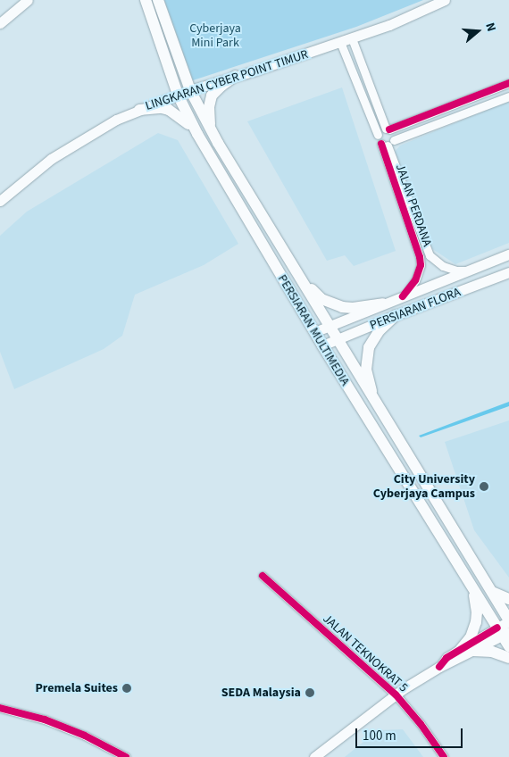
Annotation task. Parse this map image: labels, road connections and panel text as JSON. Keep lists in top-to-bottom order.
{
  "streets": {
    "main road": ["LINGKARAN CYBER POINT TIMUR", "PERSIARAN FLORA", "PERSIARAN MULTIMEDIA"],
    "street": ["JALAN PERDANA", "JALAN TEKNOKRAT 5"]
  },
  "crossings": [
    ["LINGKARAN CYBER POINT TIMUR", "JALAN PERDANA"],
    ["LINGKARAN CYBER POINT TIMUR", "PERSIARAN MULTIMEDIA"],
    ["JALAN PERDANA", "PERSIARAN FLORA"],
    ["PERSIARAN FLORA", "PERSIARAN MULTIMEDIA"]
  ],
  "parks": ["Cyberjaya Mini Park"],
  "places": ["City University Cyberjaya Campus", "Premela Suites", "SEDA Malaysia"],
  "scale_bar": "100 m",
  "north": "right"
}
